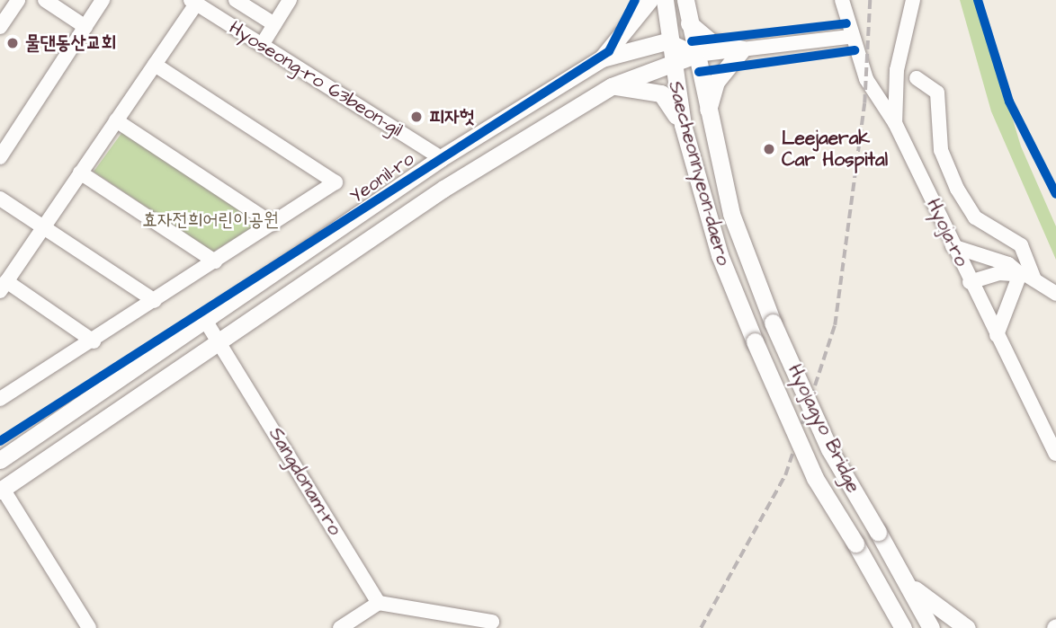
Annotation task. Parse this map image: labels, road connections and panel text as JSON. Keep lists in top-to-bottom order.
{
  "streets": {
    "main road": ["Saecheonnyeon-daero", "Yeonil-ro", "Hyojagyo Bridge"],
    "street": ["Hyoseong-ro 63beon-gil", "Hyoja-ro", "Sangdonam-ro"]
  },
  "crossings": [
    ["Hyoseong-ro 63beon-gil", "Yeonil-ro"],
    ["Saecheonnyeon-daero", "Yeonil-ro"],
    ["Saecheonnyeon-daero", "Hyojagyo Bridge"],
    ["Yeonil-ro", "Sangdonam-ro"]
  ],
  "parks": ["효자전희어린이공원"],
  "places": ["물댄동산교회", "피자헛", "Leejaerak Car Hospital"]
}
